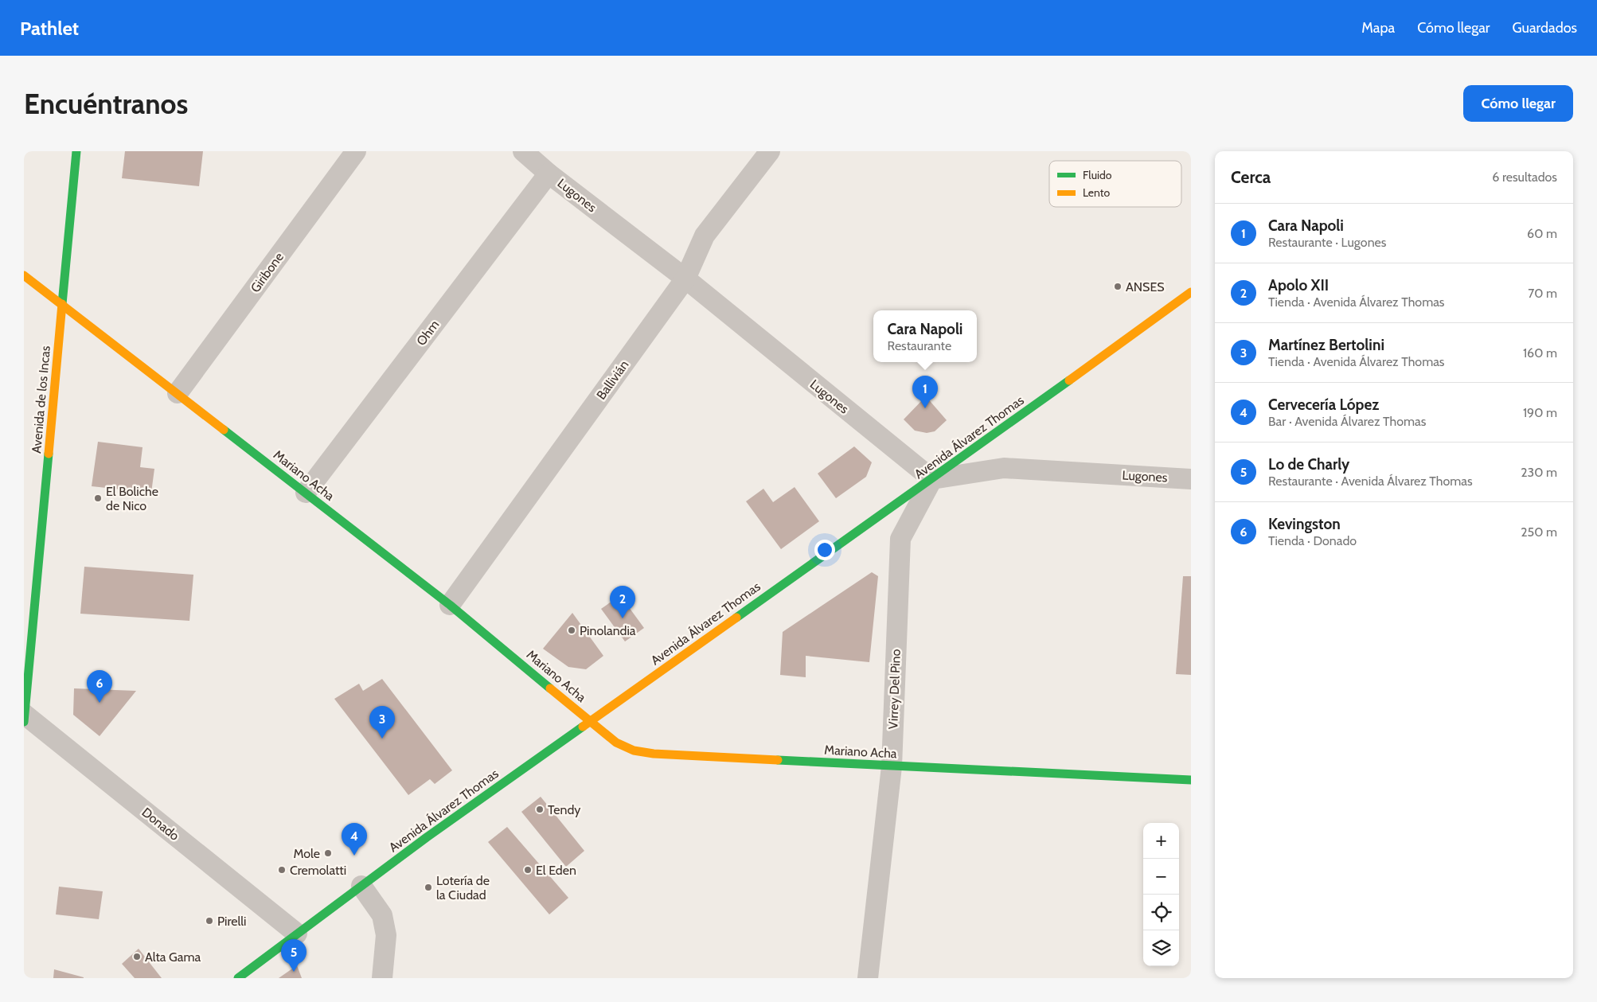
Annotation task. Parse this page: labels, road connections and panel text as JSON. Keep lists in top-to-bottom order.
{
  "streets": {
    "main road": ["Avenida de los Incas", "Avenida Álvarez Thomas", "Mariano Acha"],
    "street": [
      "Lugones",
      "Giribone",
      "Ohm",
      "Ballivián",
      "Virrey Del Pino",
      "Donado"
    ]
  },
  "crossings": [
    ["Lugones", "Ohm"],
    ["Lugones", "Ballivián"],
    ["Lugones", "Avenida Álvarez Thomas"],
    ["Lugones", "Virrey Del Pino"],
    ["Giribone", "Mariano Acha"],
    ["Ohm", "Mariano Acha"],
    ["Ballivián", "Mariano Acha"],
    ["Avenida de los Incas", "Mariano Acha"],
    ["Avenida de los Incas", "Donado"],
    ["Avenida Álvarez Thomas", "Mariano Acha"],
    ["Avenida Álvarez Thomas", "Virrey Del Pino"],
    ["Avenida Álvarez Thomas", "Donado"],
    ["Mariano Acha", "Virrey Del Pino"]
  ],
  "places": [
    "ANSES",
    "El Boliche de Nico",
    "Pinolandia",
    "Tendy",
    "Mole",
    "Cremolatti",
    "El Eden",
    "Lotería de la Ciudad",
    "Pirelli",
    "Alta Gama"
  ],
  "legend": ["Fluido", "Lento"],
  "page": {
    "header": "Pathlet",
    "nav": ["Mapa", "Cómo llegar", "Guardados"],
    "buttons": "Cómo llegar",
    "title": "Encuéntranos",
    "heading": ["Cerca", "6 resultados"],
    "list": [
      {
        "mark": "1",
        "name": "Cara Napoli",
        "note": "Restaurante · Lugones",
        "value": "60 m"
      },
      {
        "mark": "2",
        "name": "Apolo XII",
        "note": "Tienda · Avenida Álvarez Thomas",
        "value": "70 m"
      },
      {
        "mark": "3",
        "name": "Martínez Bertolini",
        "note": "Tienda · Avenida Álvarez Thomas",
        "value": "160 m"
      },
      {
        "mark": "4",
        "name": "Cervecería López",
        "note": "Bar · Avenida Álvarez Thomas",
        "value": "190 m"
      },
      {
        "mark": "5",
        "name": "Lo de Charly",
        "note": "Restaurante · Avenida Álvarez Thomas",
        "value": "230 m"
      },
      {
        "mark": "6",
        "name": "Kevingston",
        "note": "Tienda · Donado",
        "value": "250 m"
      }
    ],
    "popup": ["Cara Napoli", "Restaurante"],
    "pins": [
      "1",
      "2",
      "6",
      "3",
      "4",
      "5"
    ],
    "map_buttons": ["+", "−"]
  }
}
